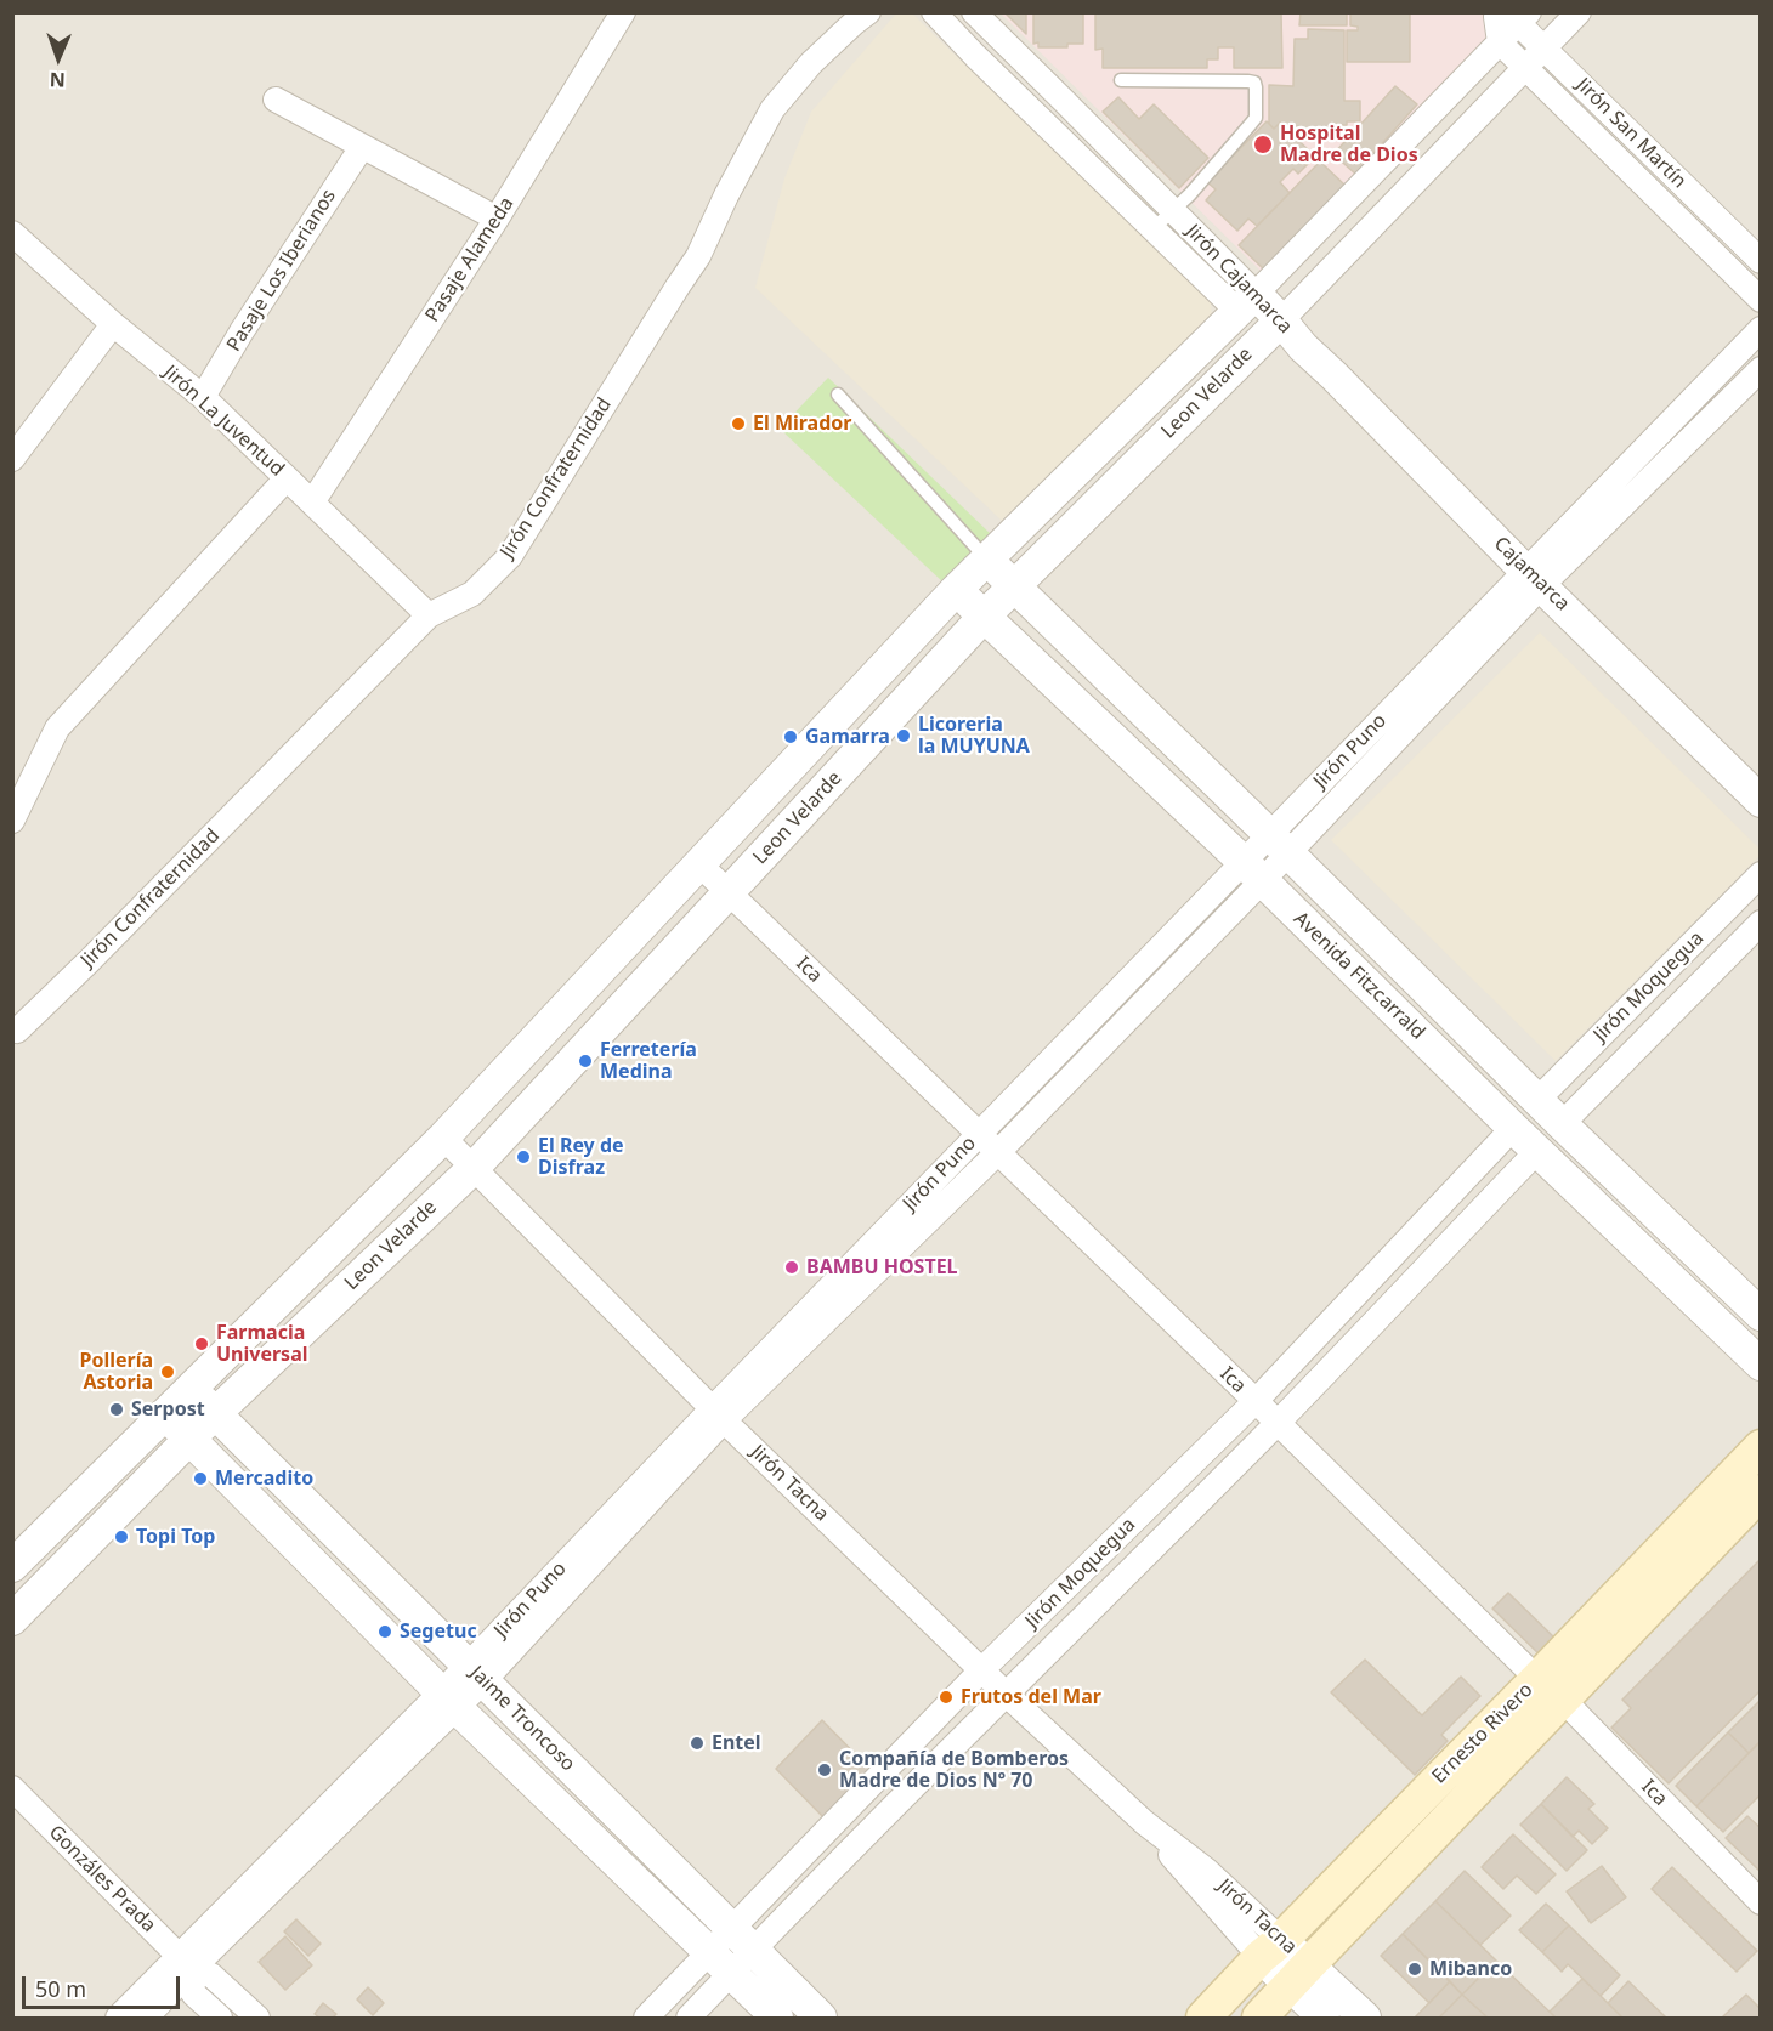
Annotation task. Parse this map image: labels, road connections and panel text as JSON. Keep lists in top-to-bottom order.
{
  "streets": {
    "main road": ["Ernesto Rivero"],
    "street": [
      "Jirón San Martín",
      "Pasaje Alameda",
      "Pasaje Los Iberianos",
      "Jirón Cajamarca",
      "Leon Velarde",
      "Jirón La Juventud",
      "Jirón Confraternidad",
      "Cajamarca",
      "Jirón Puno",
      "Ica",
      "Avenida Fitzcarrald",
      "Jirón Moquegua",
      "Jirón Tacna",
      "Jaime Troncoso",
      "Gonzáles Prada"
    ]
  },
  "crossings": [
    ["Jirón San Martín", "Leon Velarde"],
    ["Pasaje Alameda", "Jirón La Juventud"],
    ["Pasaje Los Iberianos", "Jirón La Juventud"],
    ["Jirón Cajamarca", "Leon Velarde"],
    ["Jirón Cajamarca", "Cajamarca"],
    ["Leon Velarde", "Ica"],
    ["Leon Velarde", "Avenida Fitzcarrald"],
    ["Leon Velarde", "Jirón Tacna"],
    ["Leon Velarde", "Jaime Troncoso"],
    ["Jirón La Juventud", "Jirón Confraternidad"],
    ["Cajamarca", "Jirón Puno"],
    ["Jirón Puno", "Ica"],
    ["Jirón Puno", "Avenida Fitzcarrald"],
    ["Jirón Puno", "Jirón Tacna"],
    ["Jirón Puno", "Jaime Troncoso"],
    ["Jirón Puno", "Gonzáles Prada"],
    ["Ica", "Jirón Moquegua"],
    ["Ica", "Ernesto Rivero"],
    ["Avenida Fitzcarrald", "Jirón Moquegua"],
    ["Jirón Moquegua", "Jirón Tacna"],
    ["Jirón Moquegua", "Jaime Troncoso"],
    ["Jirón Tacna", "Ernesto Rivero"]
  ],
  "places": [
    "Hospital Madre de Dios",
    "El Mirador",
    "Licoreria la MUYUNA",
    "Gamarra",
    "Ferretería Medina",
    "El Rey de Disfraz",
    "BAMBU HOSTEL",
    "Farmacia Universal",
    "Pollería Astoria",
    "Serpost",
    "Mercadito",
    "Topi Top",
    "Segetuc",
    "Frutos del Mar",
    "Entel",
    "Compañía de Bomberos Madre de Dios Nº 70",
    "Mibanco"
  ],
  "scale_bar": "50 m",
  "north": "bottom"
}
